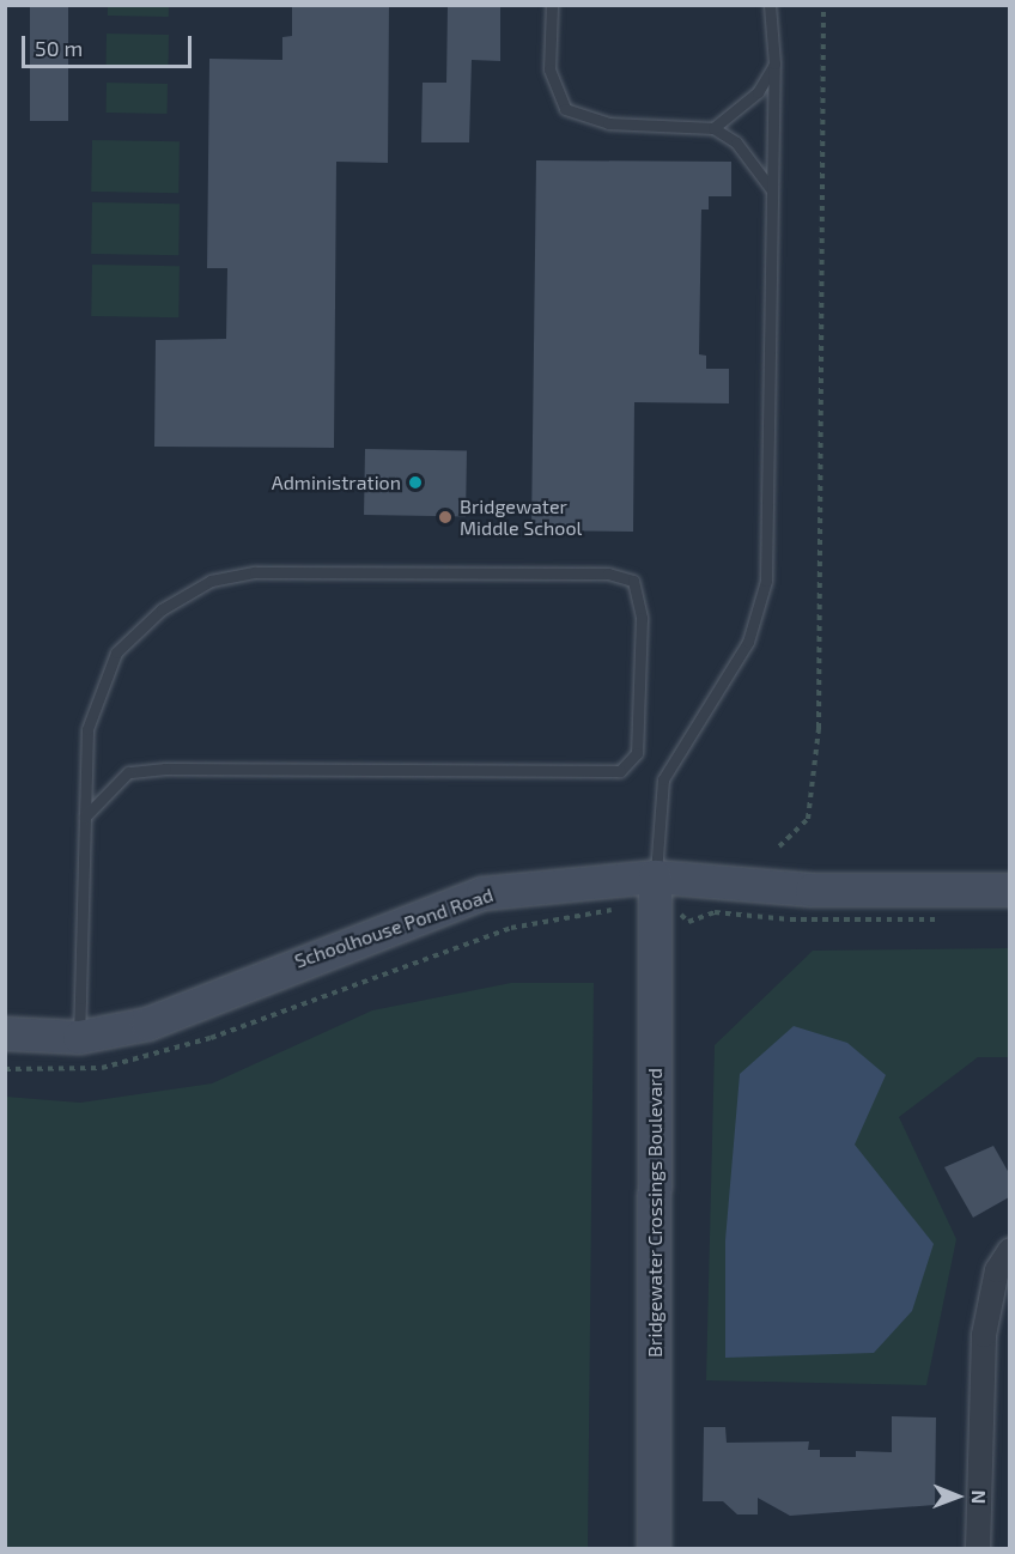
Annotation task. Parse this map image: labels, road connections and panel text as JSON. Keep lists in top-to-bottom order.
{
  "streets": {
    "street": ["Schoolhouse Pond Road", "Bridgewater Crossings Boulevard"]
  },
  "crossings": [
    ["Schoolhouse Pond Road", "Bridgewater Crossings Boulevard"]
  ],
  "places": ["Administration", "Bridgewater Middle School"],
  "scale_bar": "50 m",
  "north": "right"
}
